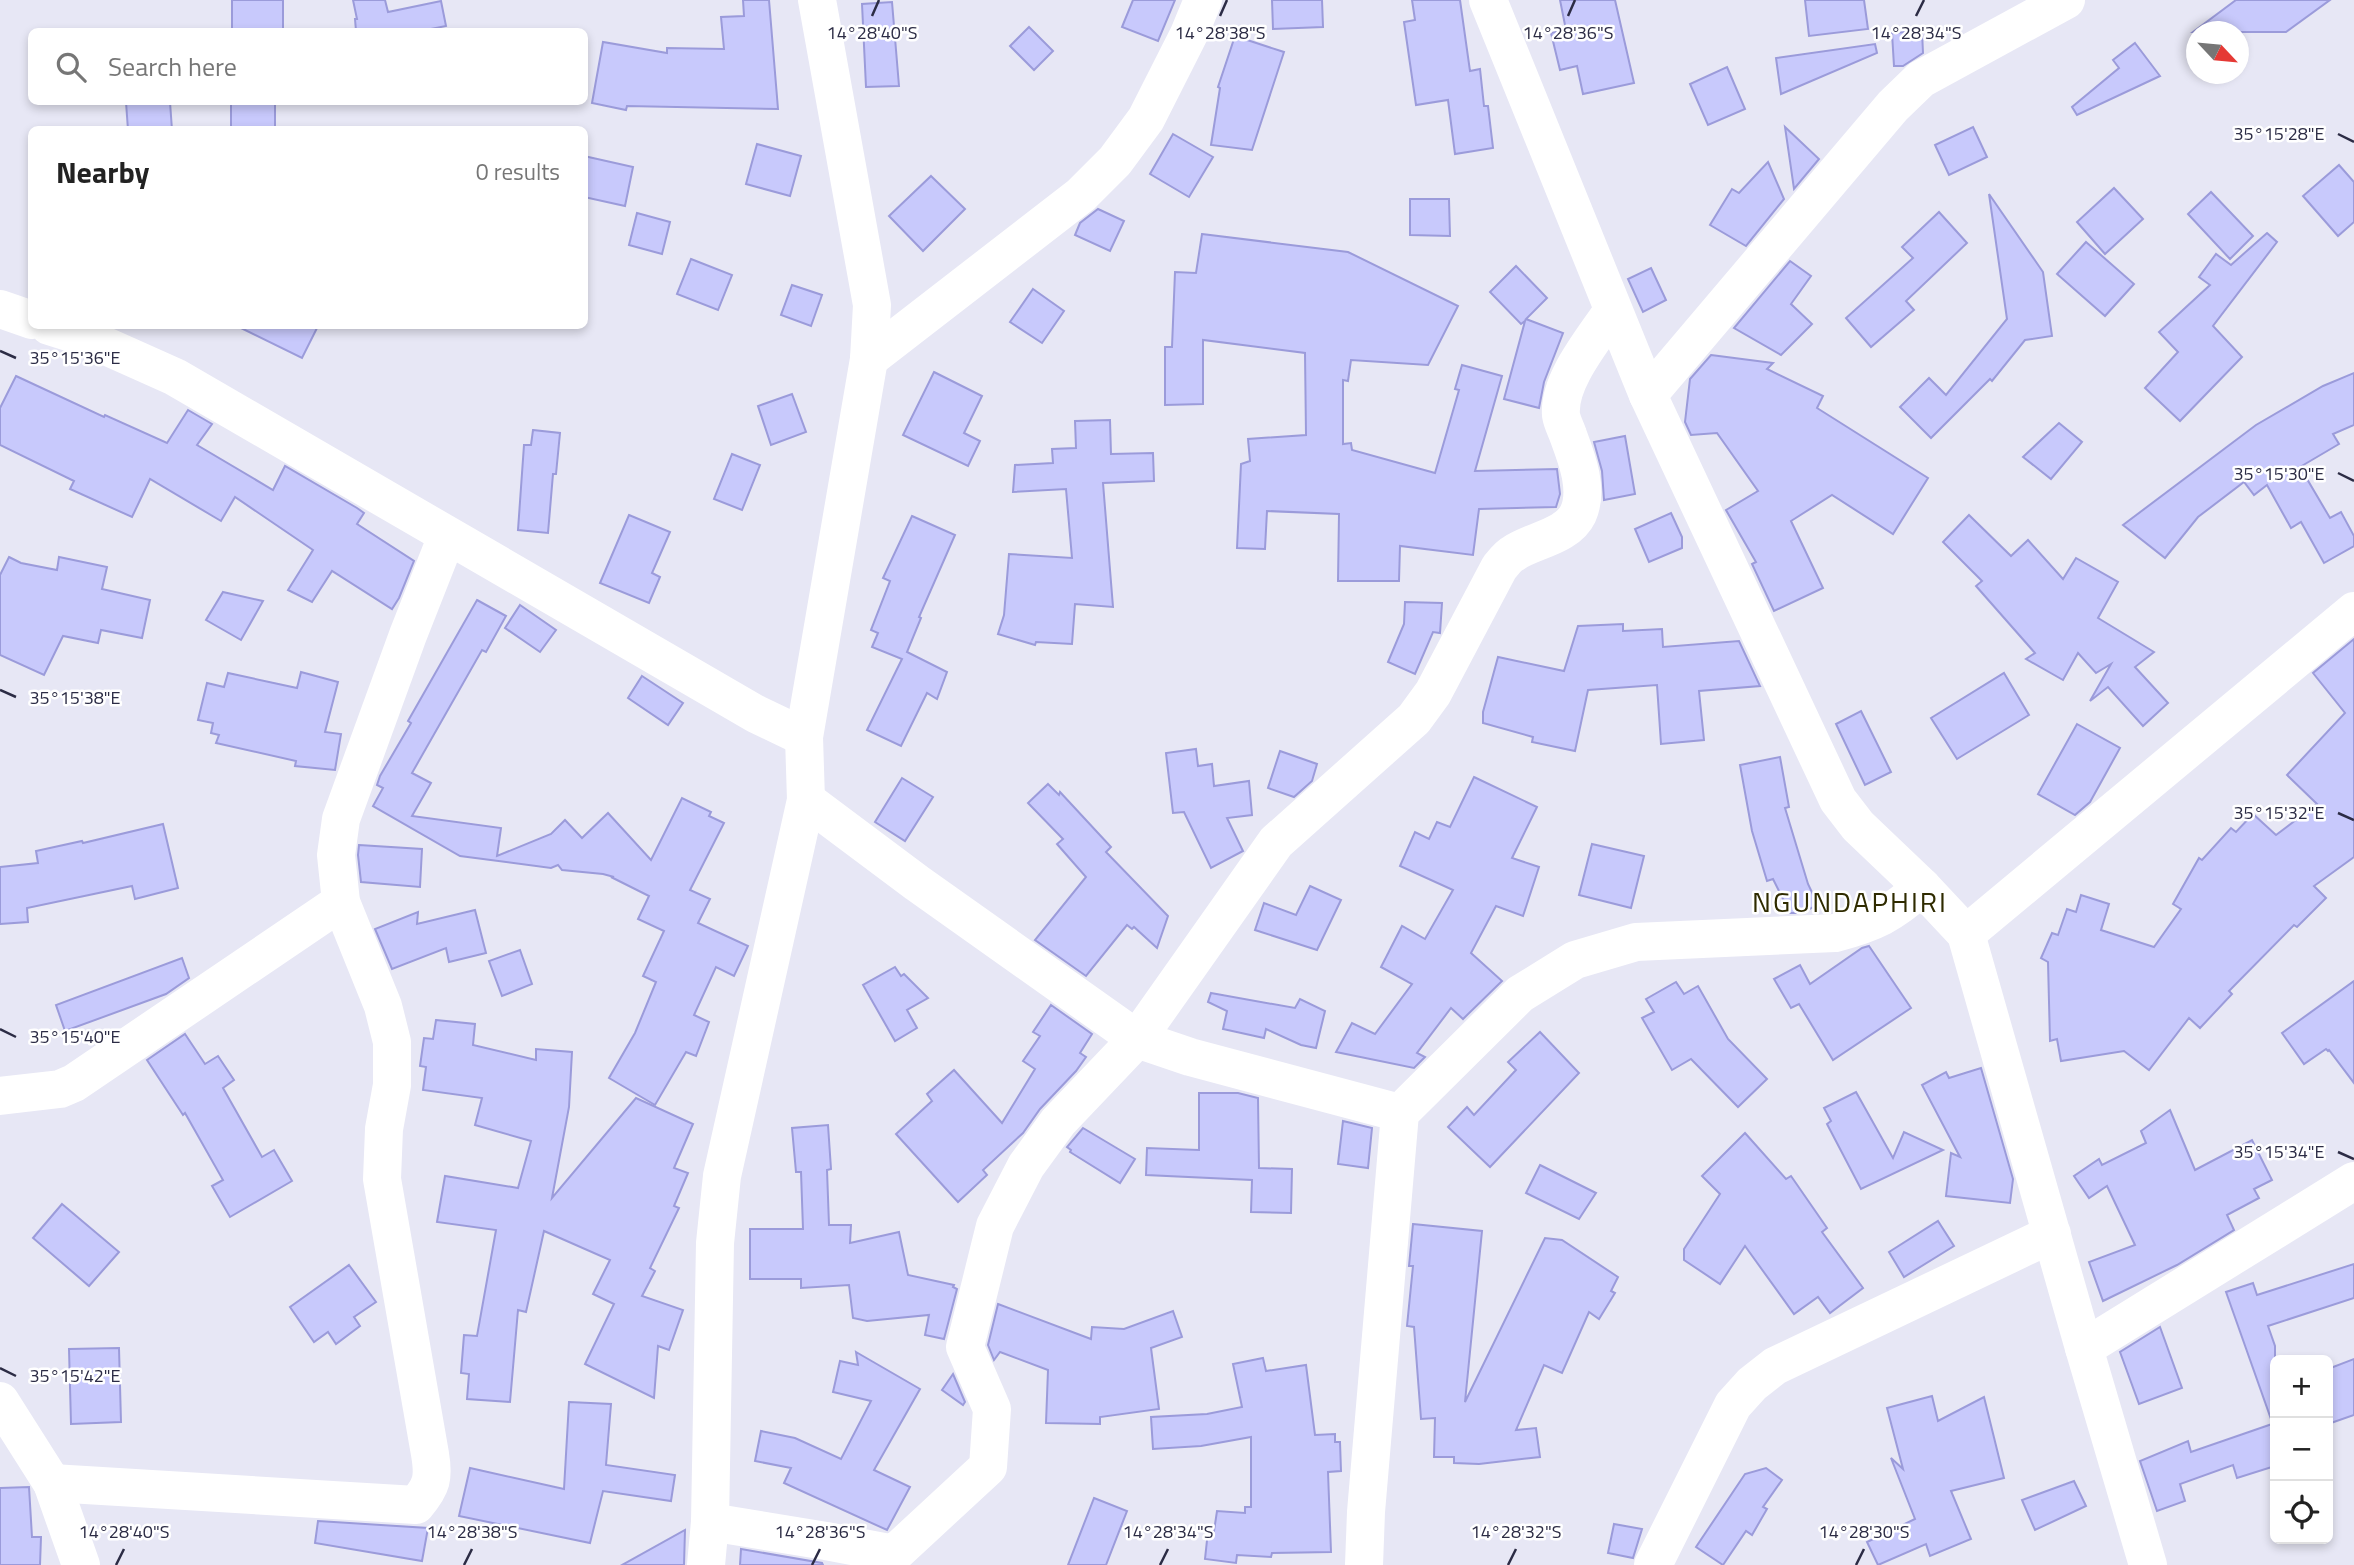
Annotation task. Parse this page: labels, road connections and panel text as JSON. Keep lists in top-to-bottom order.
{
  "districts": ["NGUNDAPHIRI"],
  "north": "bottom right",
  "page": {
    "search": "Search here",
    "heading": ["Nearby", "0 results"],
    "map_buttons": ["+", "−"]
  },
  "coordinates": [
    "14°28'40\"S",
    "14°28'38\"S",
    "14°28'36\"S",
    "14°28'34\"S",
    "35°15'28\"E",
    "35°15'36\"E",
    "35°15'30\"E",
    "35°15'38\"E",
    "35°15'32\"E",
    "35°15'40\"E",
    "35°15'34\"E",
    "35°15'42\"E",
    "14°28'32\"S",
    "14°28'30\"S"
  ]
}
